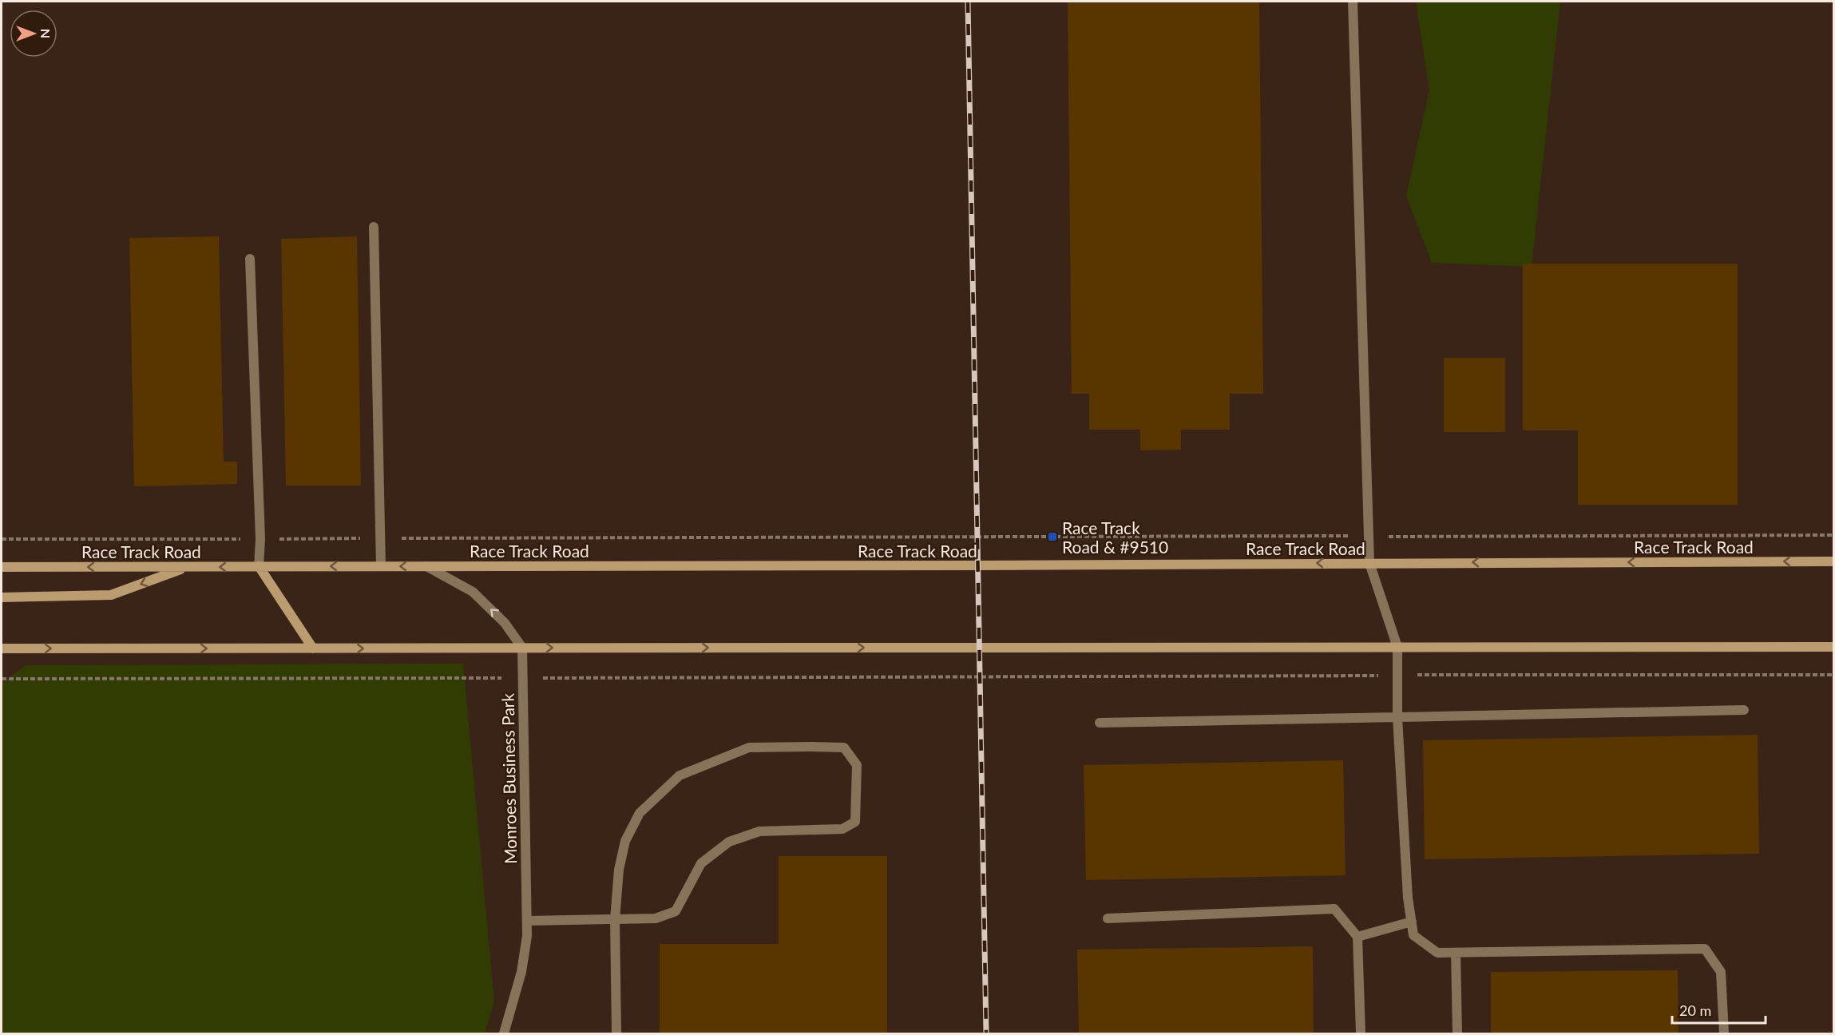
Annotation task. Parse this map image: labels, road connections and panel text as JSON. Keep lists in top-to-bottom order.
{
  "streets": {
    "main road": ["Race Track Road"],
    "street": ["Monroes Business Park"]
  },
  "places": {
    "transit": ["Race Track Road & #9510"]
  },
  "scale_bar": "20 m",
  "north": "right"
}
